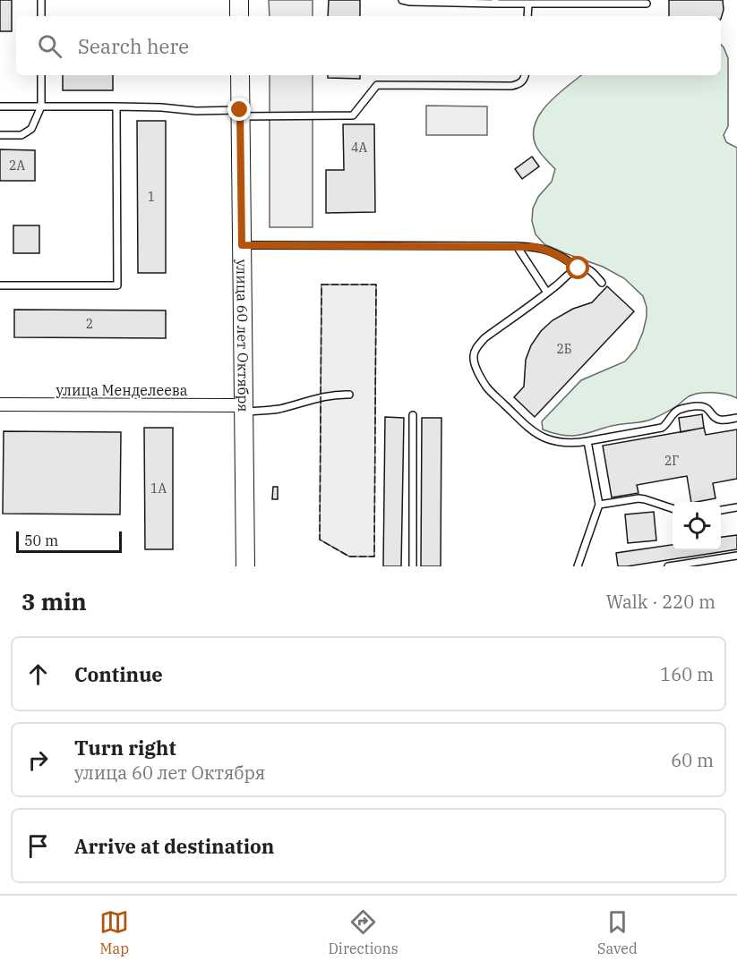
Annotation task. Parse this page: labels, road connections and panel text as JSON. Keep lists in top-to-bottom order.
{
  "streets": {
    "main road": ["улица 60 лет Октября"],
    "street": ["улица Менделеева"]
  },
  "crossings": [
    ["улица 60 лет Октября", "улица Менделеева"]
  ],
  "house_numbers": [
    "4А",
    "2А",
    "1",
    "2",
    "2Б",
    "2Г",
    "1А"
  ],
  "scale_bar": "50 m",
  "page": {
    "search": "Search here",
    "scale": "50 m",
    "heading": ["3 min", "Walk · 220 m"],
    "list": [
      ["Continue", "160 m"],
      ["Turn right", "улица 60 лет Октября", "60 m"],
      "Arrive at destination"
    ],
    "nav": ["Map", "Directions", "Saved"]
  }
}
